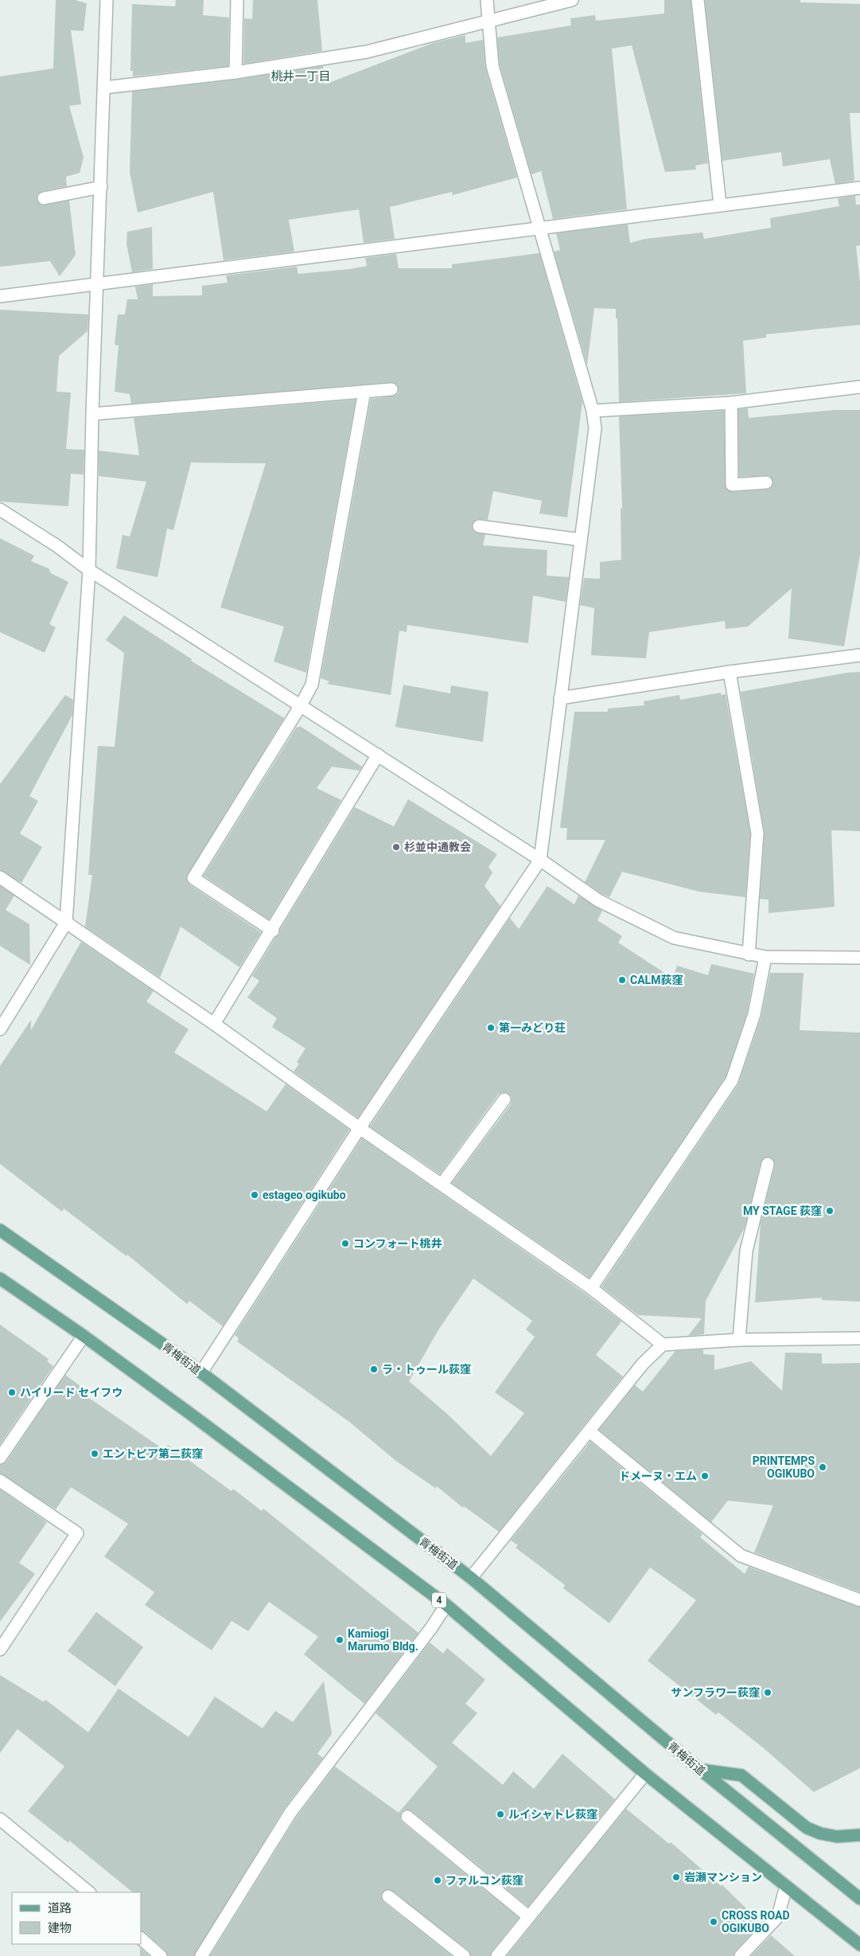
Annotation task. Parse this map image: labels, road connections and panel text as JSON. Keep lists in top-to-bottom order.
{
  "streets": {
    "main road": ["青梅街道", "4"]
  },
  "districts": ["桃井一丁目"],
  "places": [
    "杉並中通教会",
    "CALM荻窪",
    "第一みどり荘",
    "estageo ogikubo",
    "MY STAGE 荻窪",
    "コンフォート桃井",
    "ラ・トゥール荻窪",
    "ハイリード セイフウ",
    "エントピア第二荻窪",
    "PRINTEMPS OGIKUBO",
    "ドメーヌ・エム",
    "Kamiogi Marumo Bldg.",
    "サンフラワー荻窪",
    "ルイシャトレ荻窪",
    "岩瀬マンション",
    "ファルコン荻窪",
    "CROSS ROAD OGIKUBO"
  ],
  "legend": ["道路", "建物"]
}
